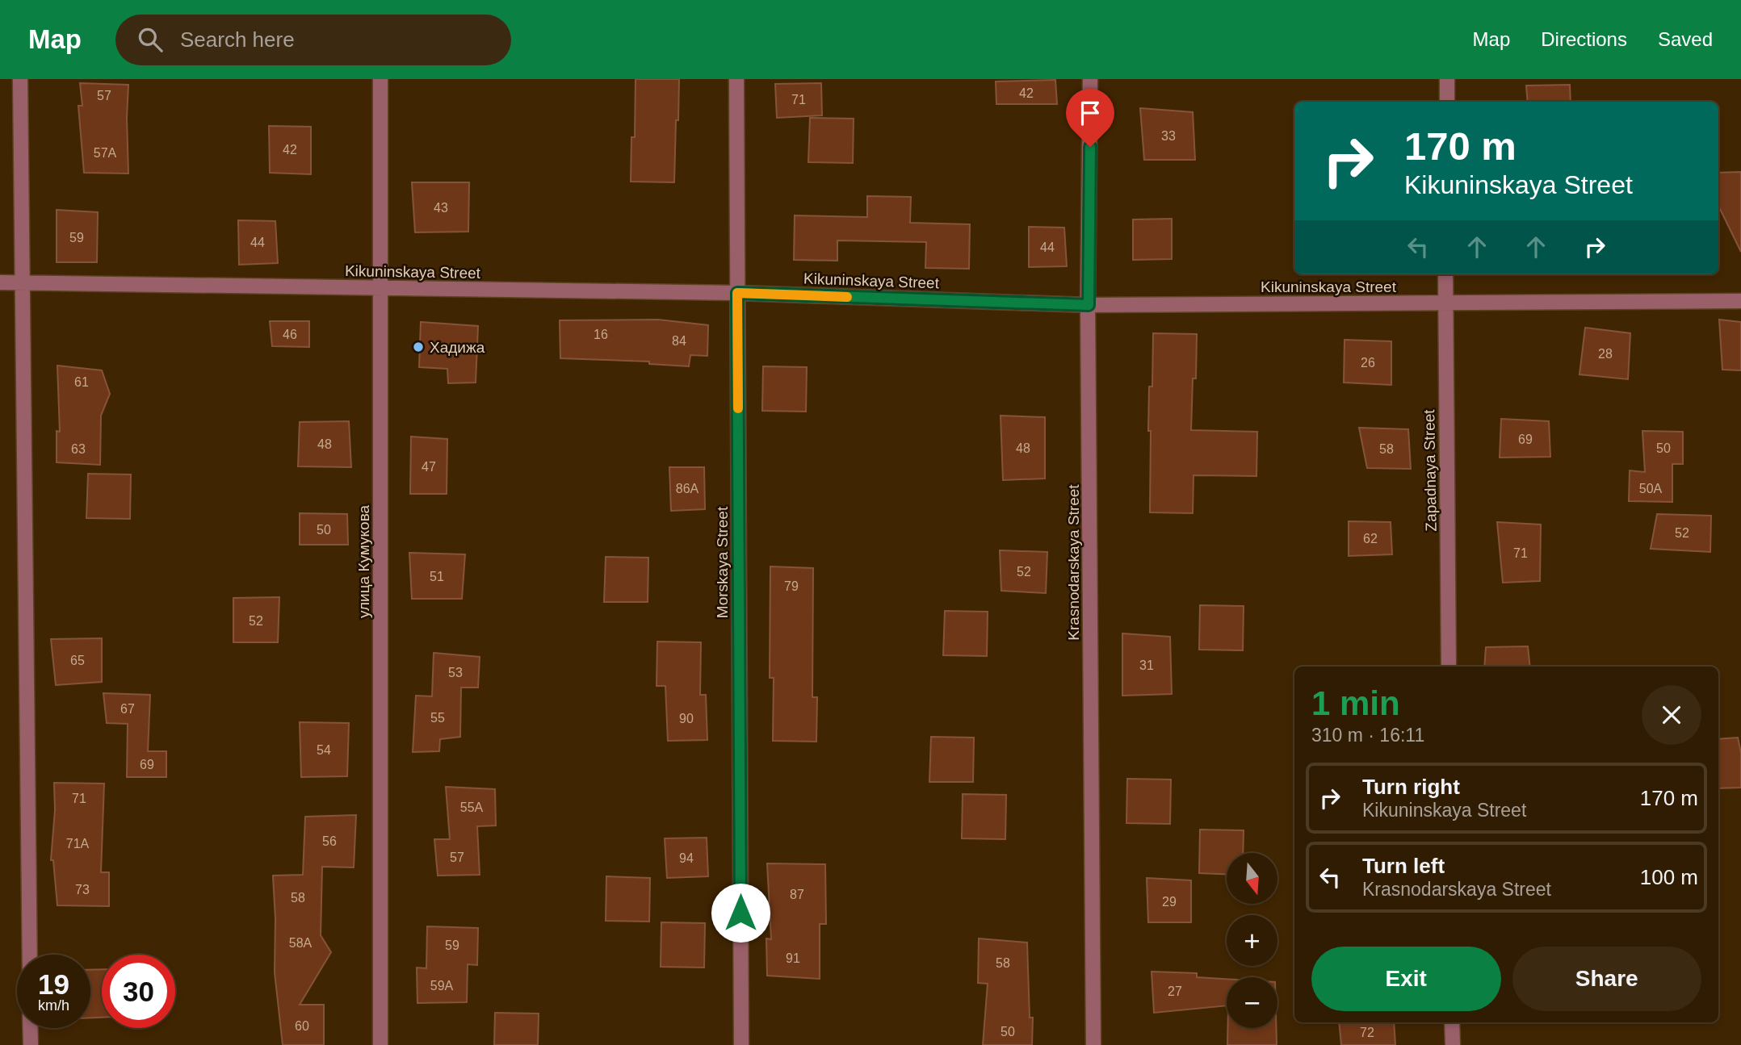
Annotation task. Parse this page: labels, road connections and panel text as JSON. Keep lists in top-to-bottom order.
{
  "streets": {
    "street": [
      "Kikuninskaya Street",
      "Zapadnaya Street",
      "улица Кумукова",
      "Morskaya Street",
      "Krasnodarskaya Street"
    ]
  },
  "crossings": [
    ["Kikuninskaya Street", "Zapadnaya Street"],
    ["Kikuninskaya Street", "улица Кумукова"],
    ["Kikuninskaya Street", "Morskaya Street"],
    ["Kikuninskaya Street", "Krasnodarskaya Street"]
  ],
  "places": ["Хадижа"],
  "house_numbers": [
    "42",
    "57",
    "71",
    "33",
    "42",
    "57А",
    "43",
    "59",
    "44",
    "44",
    "46",
    "16",
    "84",
    "28",
    "26",
    "61",
    "69",
    "48",
    "48",
    "50",
    "63",
    "58",
    "47",
    "86А",
    "50А",
    "50",
    "52",
    "62",
    "71",
    "52",
    "51",
    "79",
    "52",
    "65",
    "31",
    "53",
    "67",
    "55",
    "90",
    "54",
    "69",
    "71",
    "55А",
    "56",
    "71А",
    "57",
    "94",
    "73",
    "87",
    "58",
    "29",
    "58А",
    "59",
    "91",
    "58",
    "59А",
    "27",
    "60",
    "50",
    "72"
  ],
  "north": "bottom",
  "page": {
    "header": "Map",
    "search": "Search here",
    "nav": ["Map", "Directions", "Saved"],
    "turn": ["170 m", "Kikuninskaya Street"],
    "heading": ["1 min", "310 m · 16:11"],
    "list": [
      {
        "name": "Turn right",
        "note": "Kikuninskaya Street",
        "value": "170 m"
      },
      {
        "name": "Turn left",
        "note": "Krasnodarskaya Street",
        "value": "100 m"
      }
    ],
    "map_buttons": ["+", "−"],
    "buttons": ["Exit", "Share"],
    "speed": "19 km/h",
    "limit": "30"
  }
}
